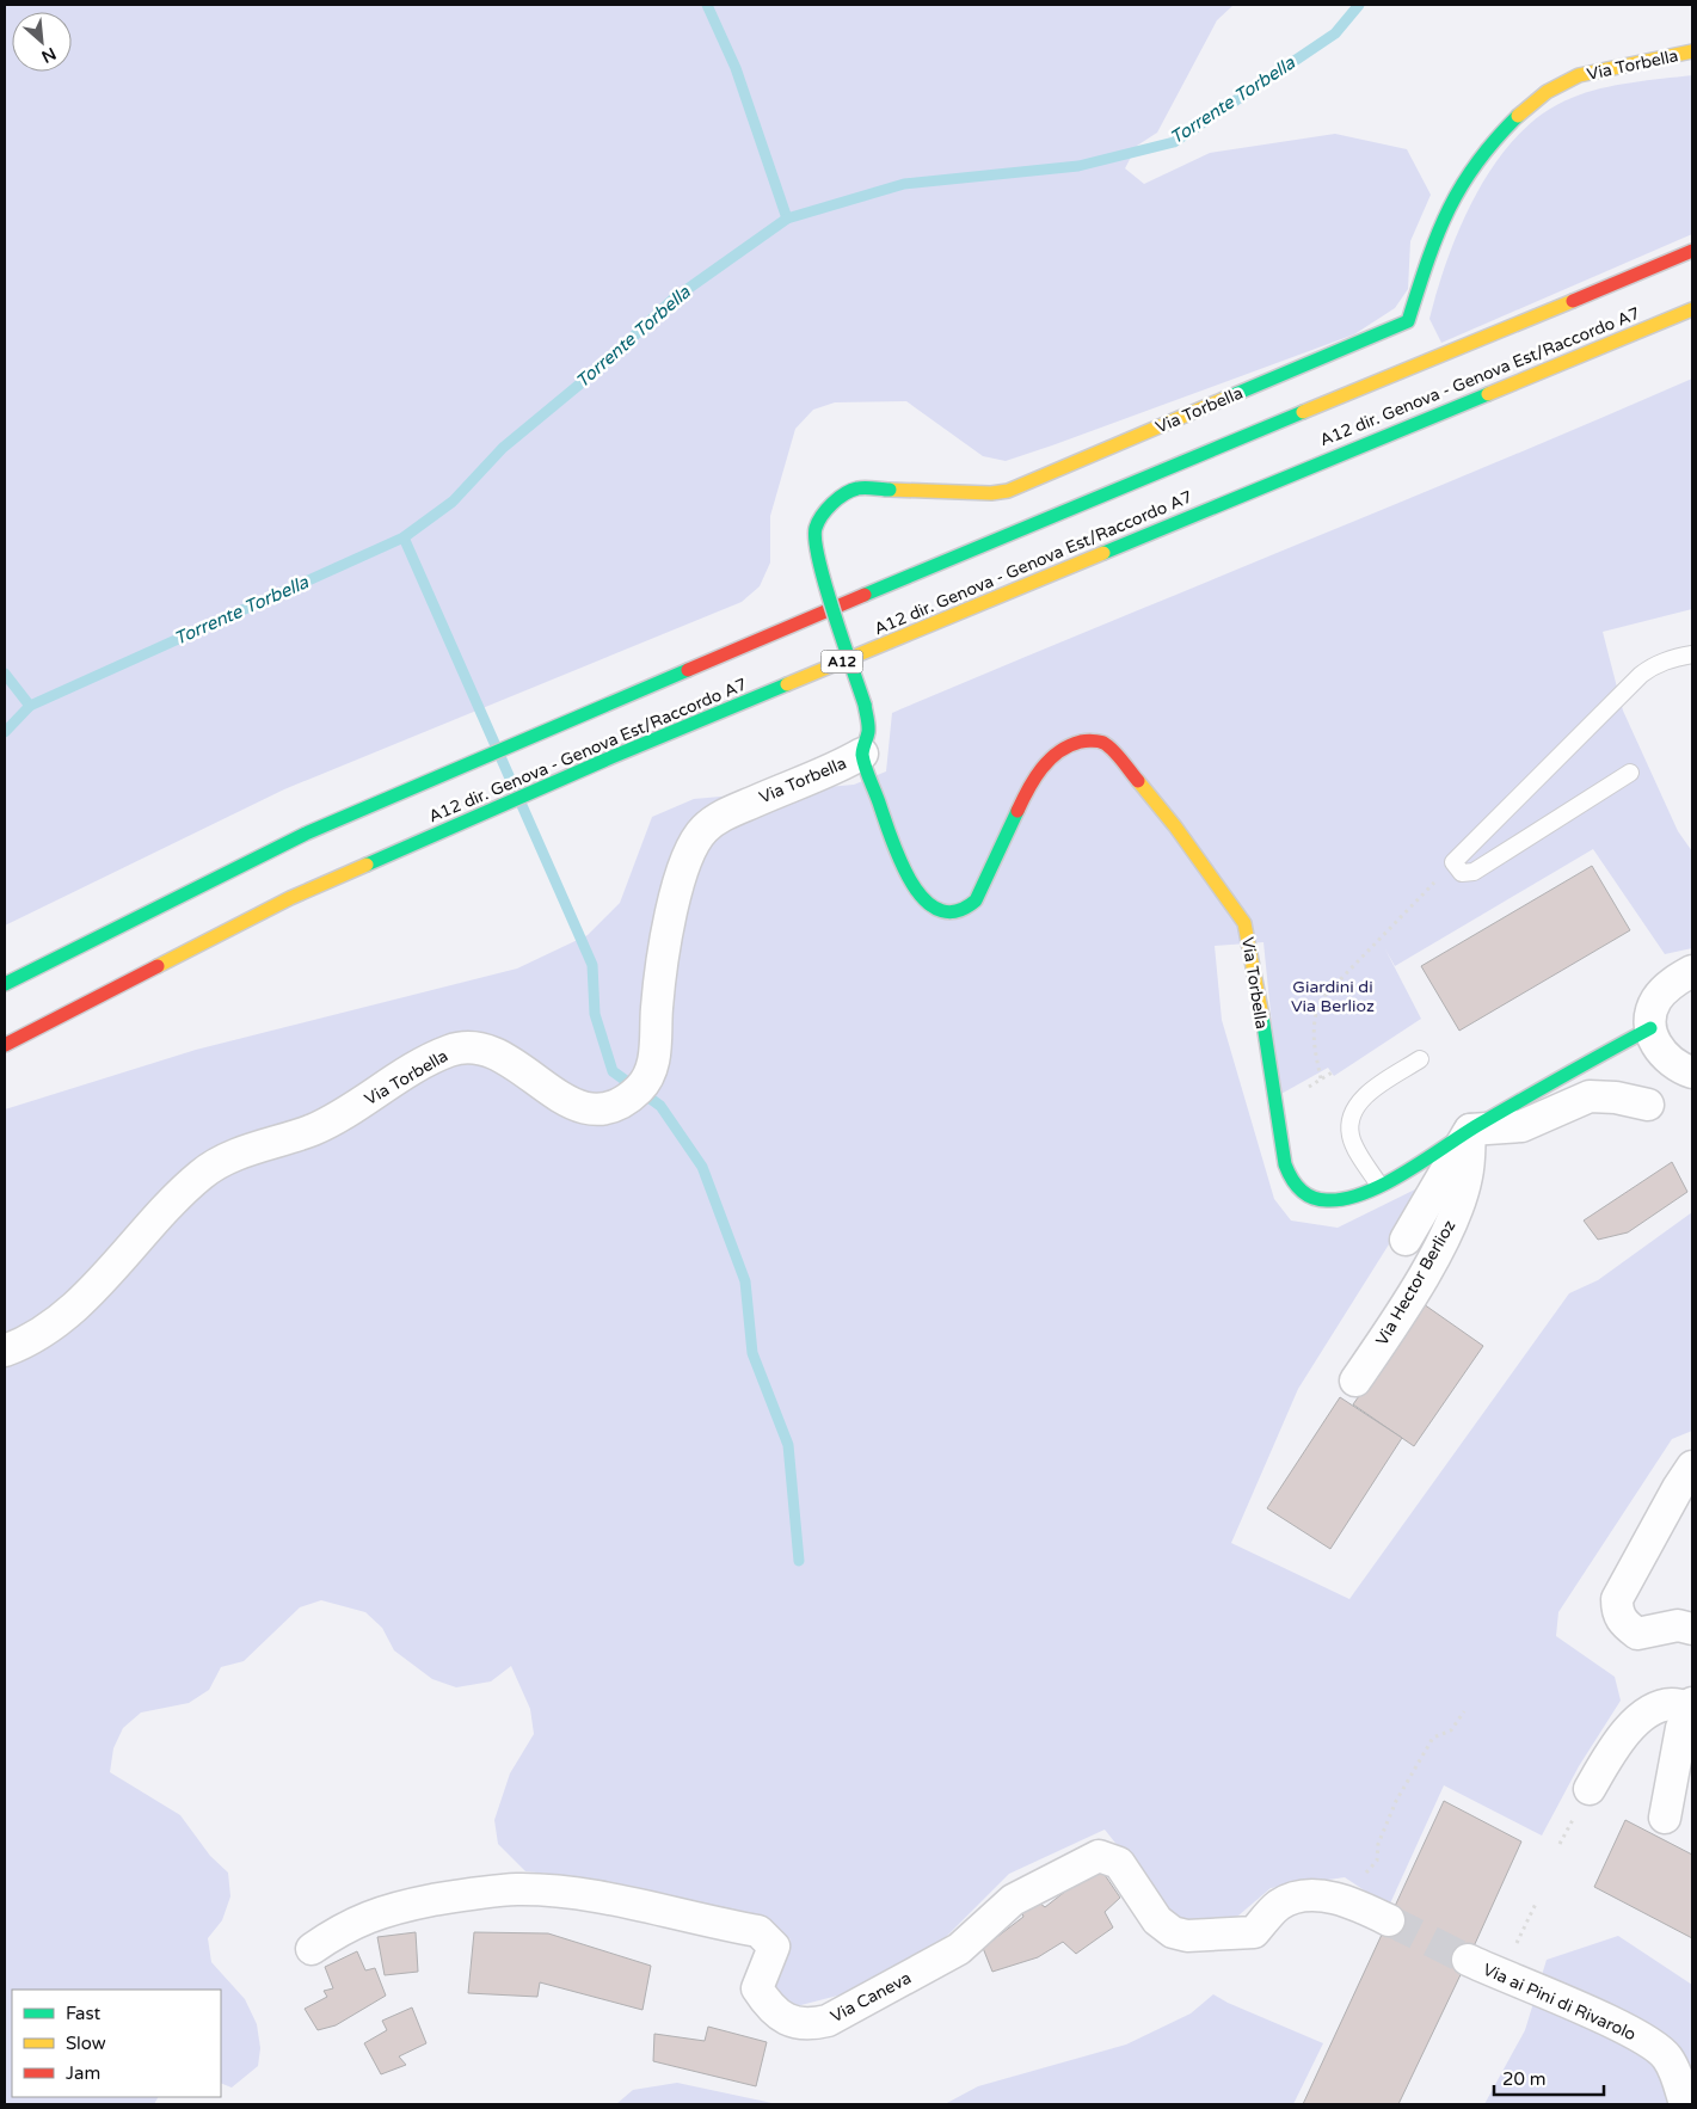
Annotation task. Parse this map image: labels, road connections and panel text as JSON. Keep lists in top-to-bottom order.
{
  "streets": {
    "main road": ["Via Torbella", "A12 dir. Genova - Genova Est/Raccordo A7", "A12"],
    "street": ["Via Hector Berlioz", "Via Caneva", "Via ai Pini di Rivarolo"]
  },
  "crossings": [
    ["Via Torbella", "Via Hector Berlioz"]
  ],
  "water": ["Torrente Torbella"],
  "parks": ["Giardini di Via Berlioz"],
  "legend": ["Fast", "Slow", "Jam"],
  "scale_bar": "20 m",
  "north": "bottom right"
}
